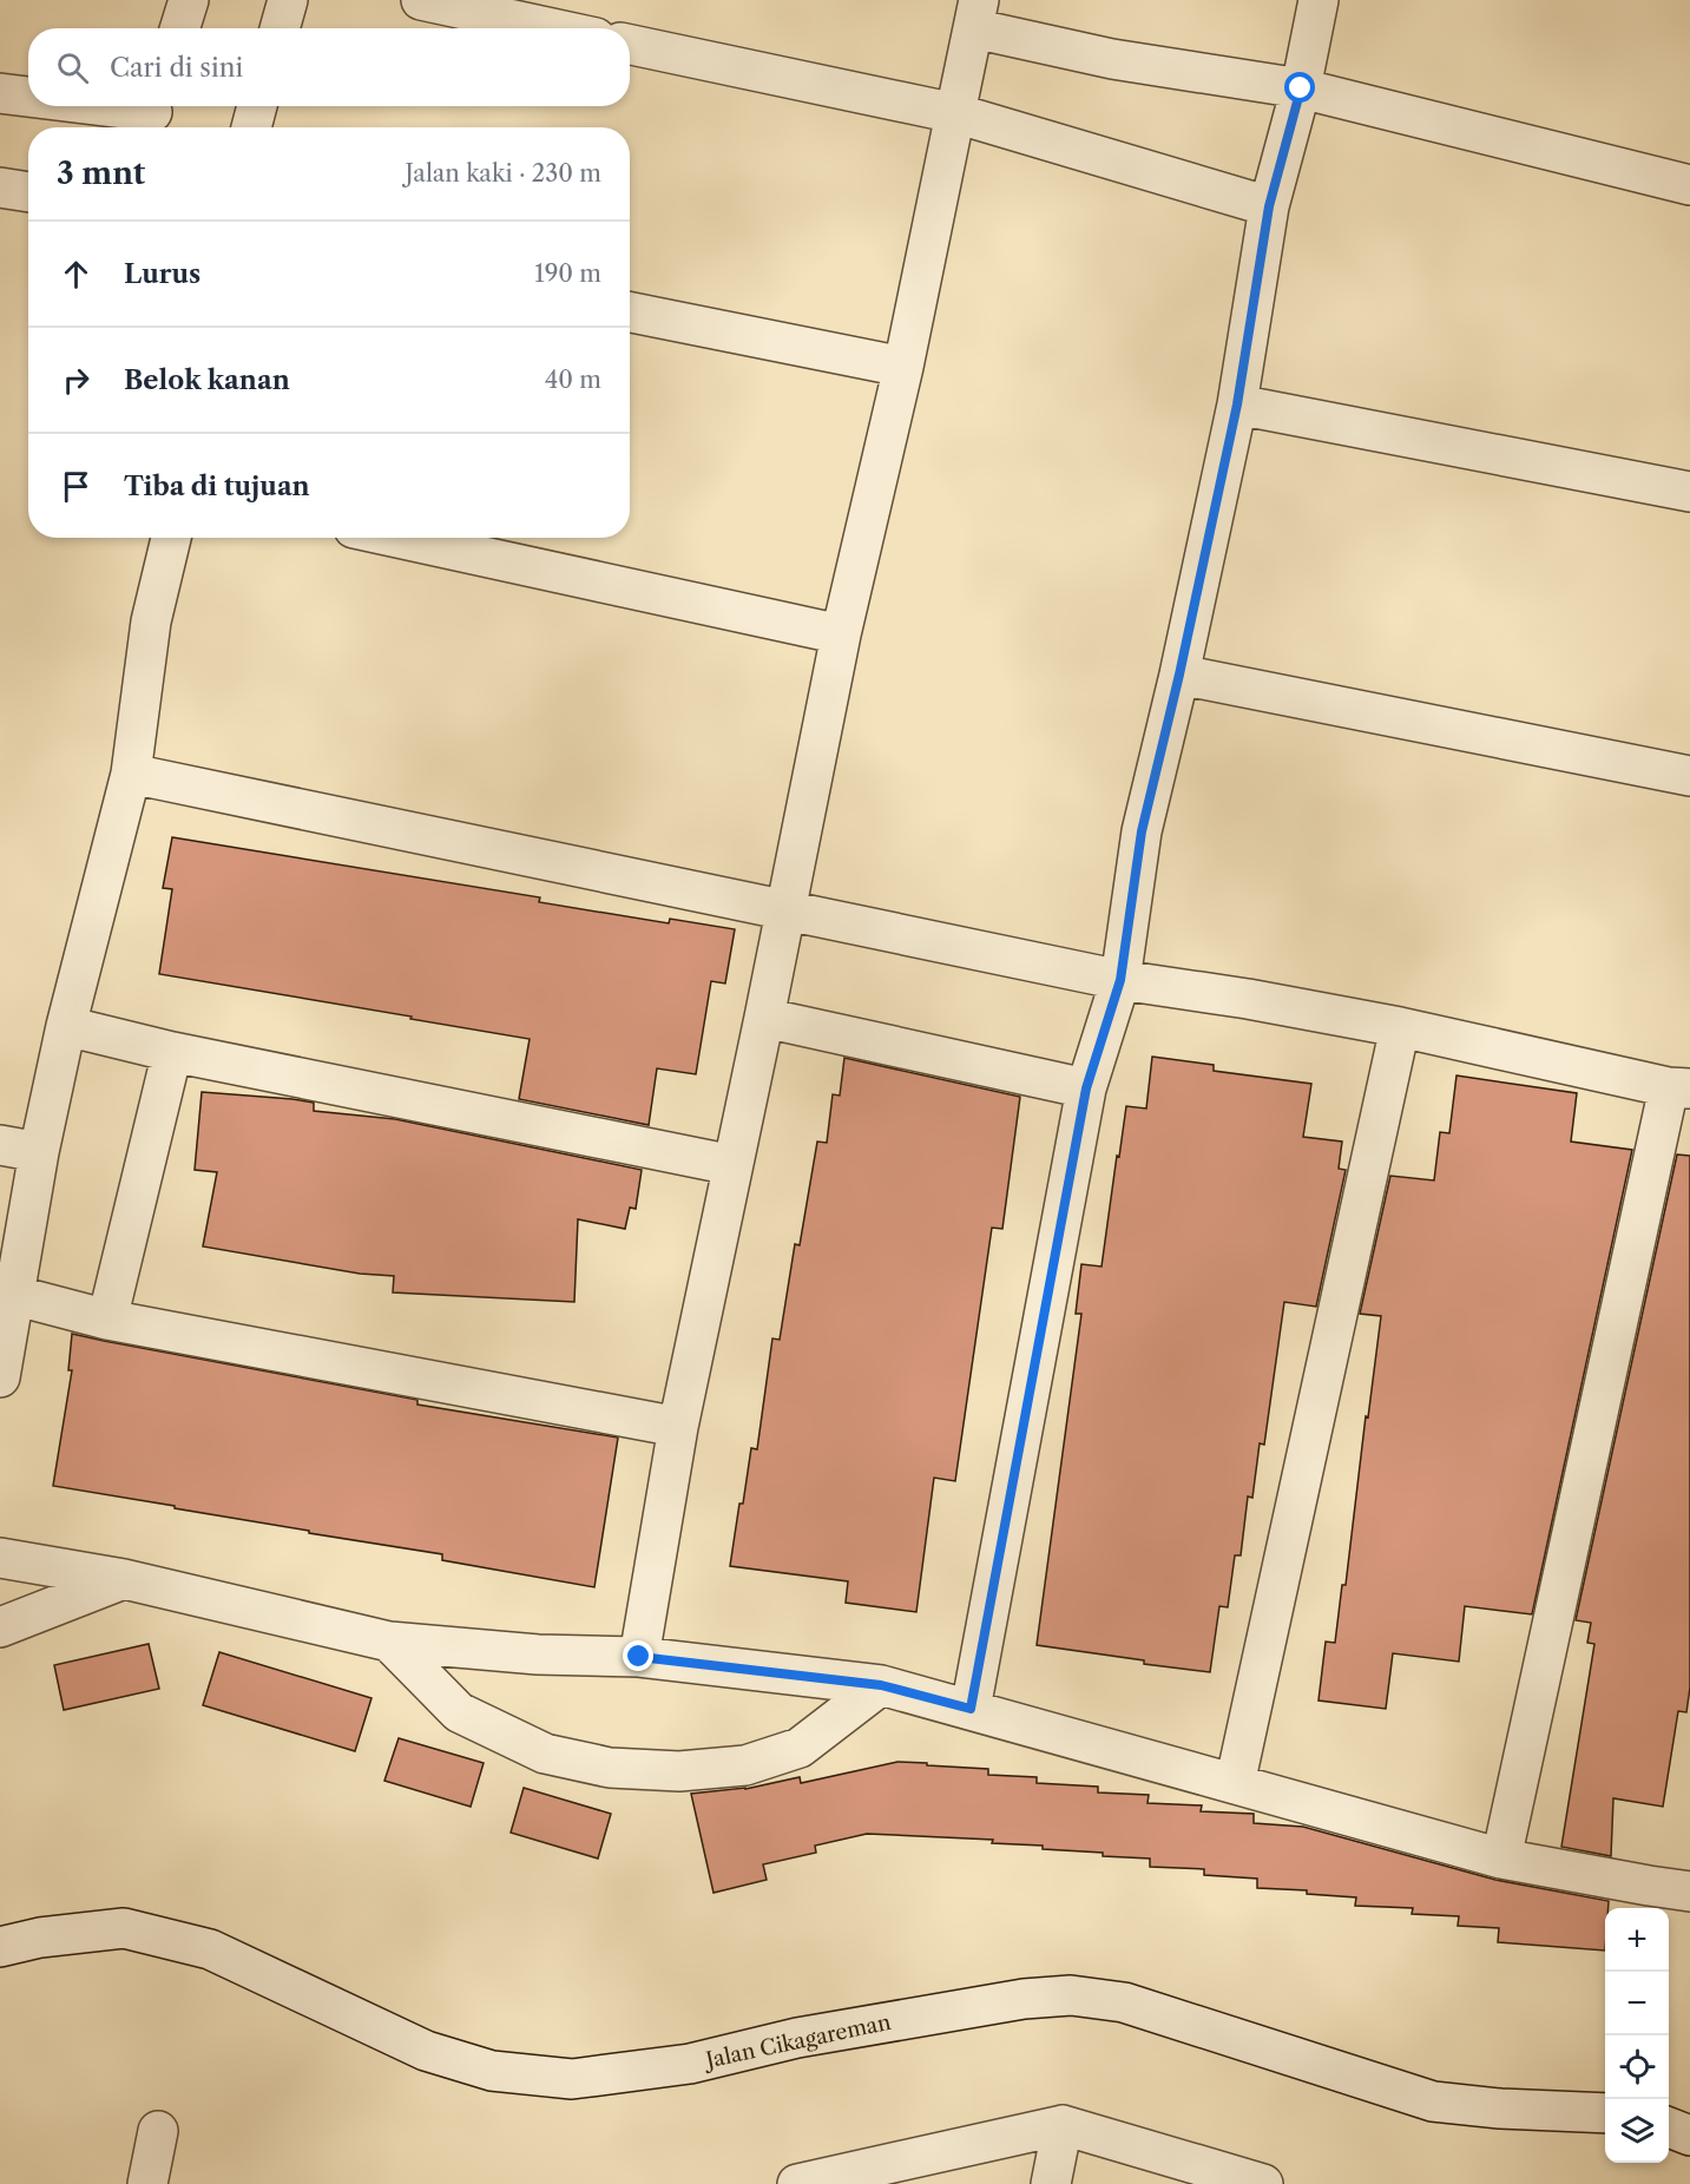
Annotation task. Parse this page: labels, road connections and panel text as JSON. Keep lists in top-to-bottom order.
{
  "streets": {
    "street": ["Jalan Cikagareman"]
  },
  "page": {
    "search": "Cari di sini",
    "heading": ["3 mnt", "Jalan kaki · 230 m"],
    "list": [
      ["Lurus", "190 m"],
      ["Belok kanan", "40 m"],
      "Tiba di tujuan"
    ],
    "map_buttons": ["+", "−"]
  }
}
